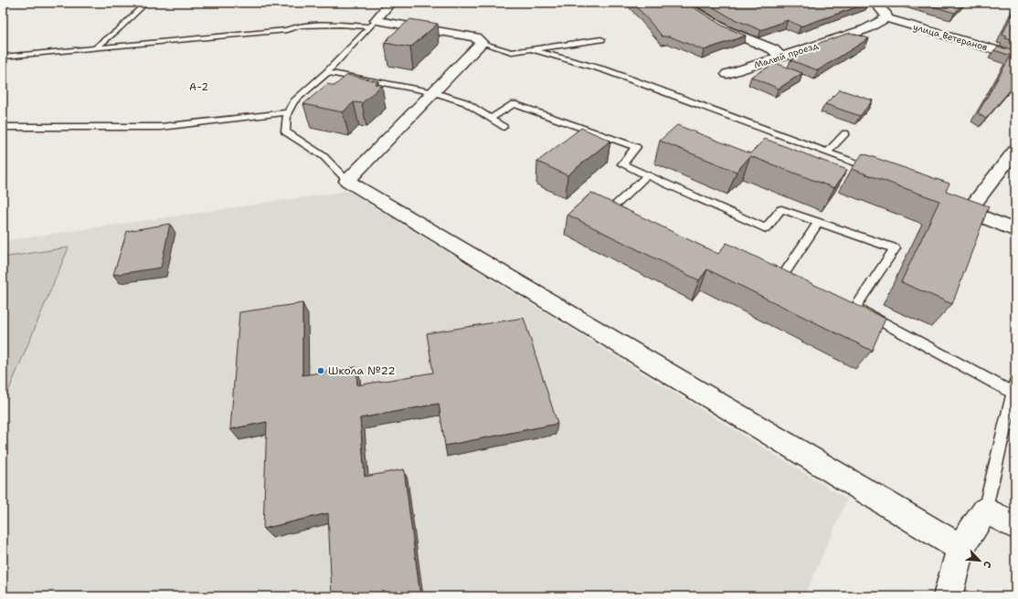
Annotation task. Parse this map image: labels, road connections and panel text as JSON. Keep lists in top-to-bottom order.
{
  "streets": {
    "street": ["улица Ветеранов", "Малый проезд"]
  },
  "crossings": [
    ["улица Ветеранов", "Малый проезд"]
  ],
  "districts": ["А-2"],
  "places": ["Школа №22"],
  "north": "bottom right"
}
